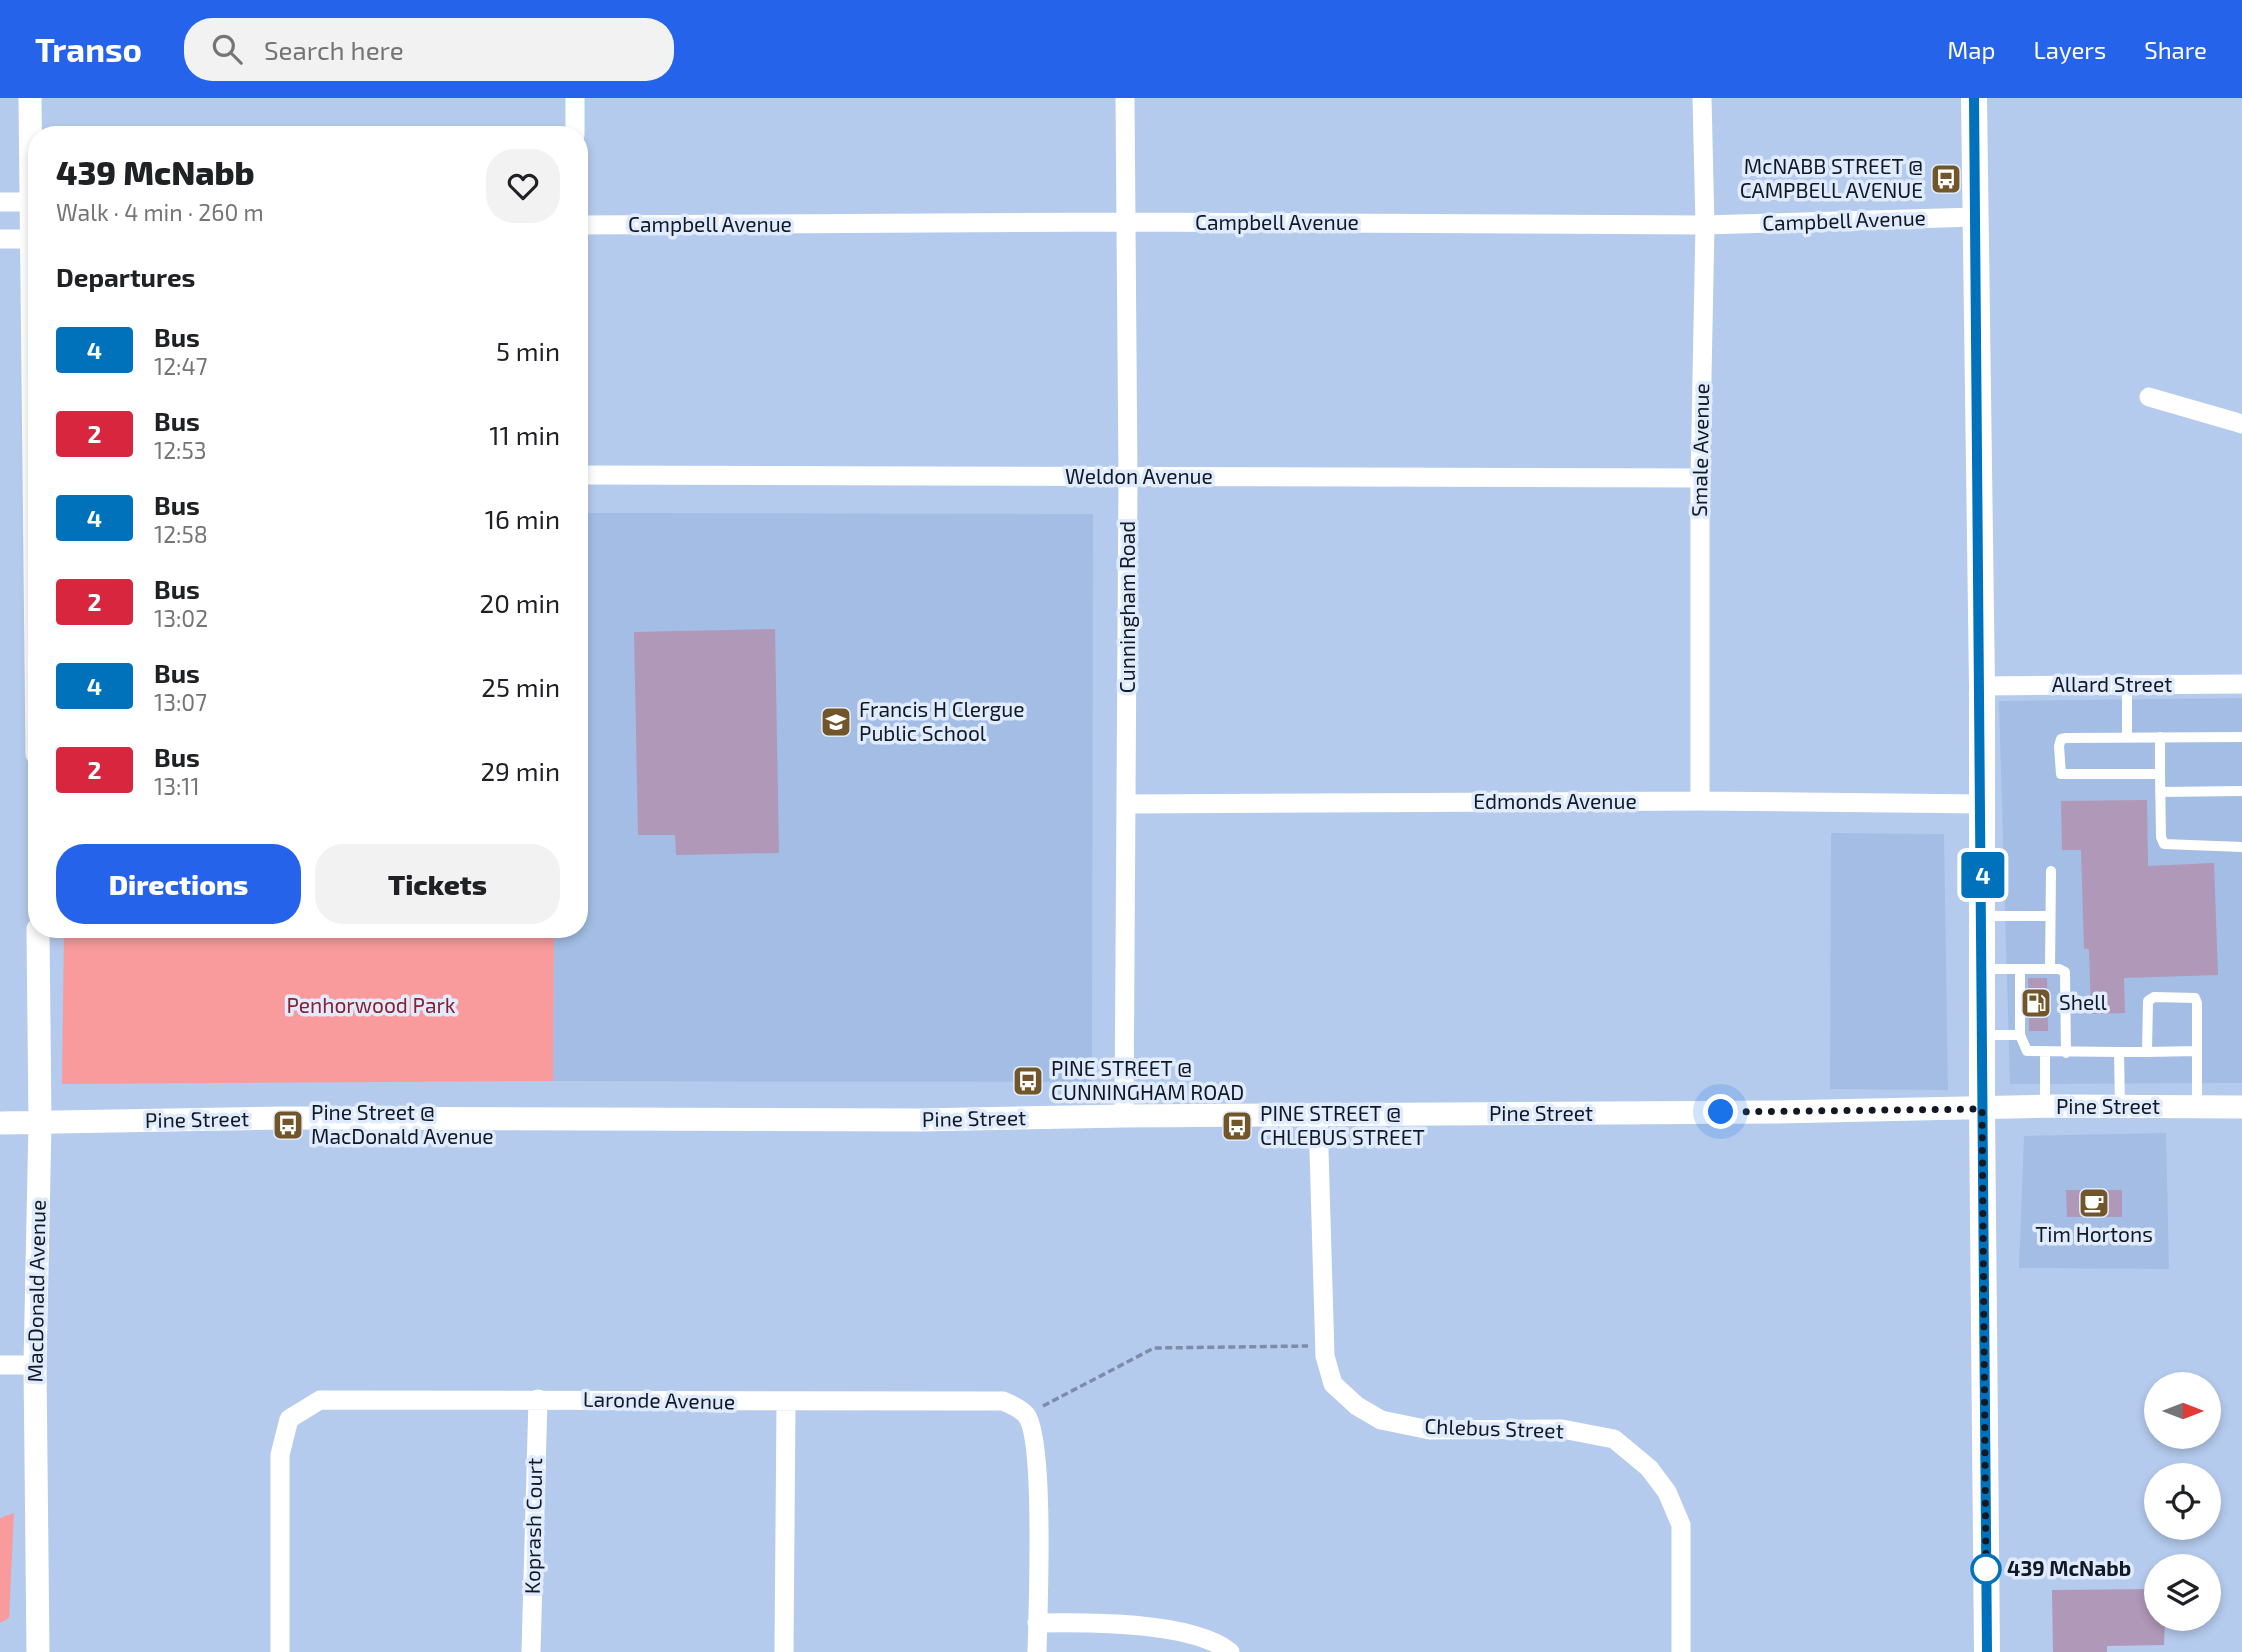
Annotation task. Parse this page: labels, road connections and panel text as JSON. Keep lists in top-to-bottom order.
{
  "streets": {
    "street": [
      "Campbell Avenue",
      "Smale Avenue",
      "Weldon Avenue",
      "Cunningham Road",
      "Allard Street",
      "Edmonds Avenue",
      "Pine Street",
      "MacDonald Avenue",
      "Laronde Avenue",
      "Chlebus Street",
      "Koprash Court"
    ]
  },
  "crossings": [
    ["Campbell Avenue", "Smale Avenue"],
    ["Campbell Avenue", "Cunningham Road"],
    ["Smale Avenue", "Weldon Avenue"],
    ["Smale Avenue", "Edmonds Avenue"],
    ["Weldon Avenue", "Cunningham Road"],
    ["Cunningham Road", "Edmonds Avenue"],
    ["Cunningham Road", "Pine Street"],
    ["Pine Street", "MacDonald Avenue"],
    ["Pine Street", "Chlebus Street"],
    ["Laronde Avenue", "Koprash Court"]
  ],
  "parks": ["Penhorwood Park"],
  "places": {
    "bus stop": [
      "McNABB STREET @ CAMPBELL AVENUE",
      "PINE STREET @ CUNNINGHAM ROAD",
      "Pine Street @ MacDonald Avenue",
      "PINE STREET @ CHLEBUS STREET"
    ],
    "school or university": ["Francis H Clergue Public School"],
    "fuel station": ["Shell"],
    "cafe": ["Tim Hortons"],
    "other": ["439 McNabb"]
  },
  "lines": ["bus line 4"],
  "north": "right",
  "page": {
    "header": "Transo",
    "search": "Search here",
    "nav": ["Map", "Layers", "Share"],
    "on_map": "4",
    "heading": [
      ["439 McNabb", "Walk · 4 min · 260 m"],
      "Departures"
    ],
    "list": [
      {
        "mark": "4",
        "name": "Bus",
        "note": "12:47",
        "value": "5 min"
      },
      {
        "mark": "2",
        "name": "Bus",
        "note": "12:53",
        "value": "11 min"
      },
      {
        "mark": "4",
        "name": "Bus",
        "note": "12:58",
        "value": "16 min"
      },
      {
        "mark": "2",
        "name": "Bus",
        "note": "13:02",
        "value": "20 min"
      },
      {
        "mark": "4",
        "name": "Bus",
        "note": "13:07",
        "value": "25 min"
      },
      {
        "mark": "2",
        "name": "Bus",
        "note": "13:11",
        "value": "29 min"
      }
    ],
    "buttons": ["Directions", "Tickets"]
  }
}
